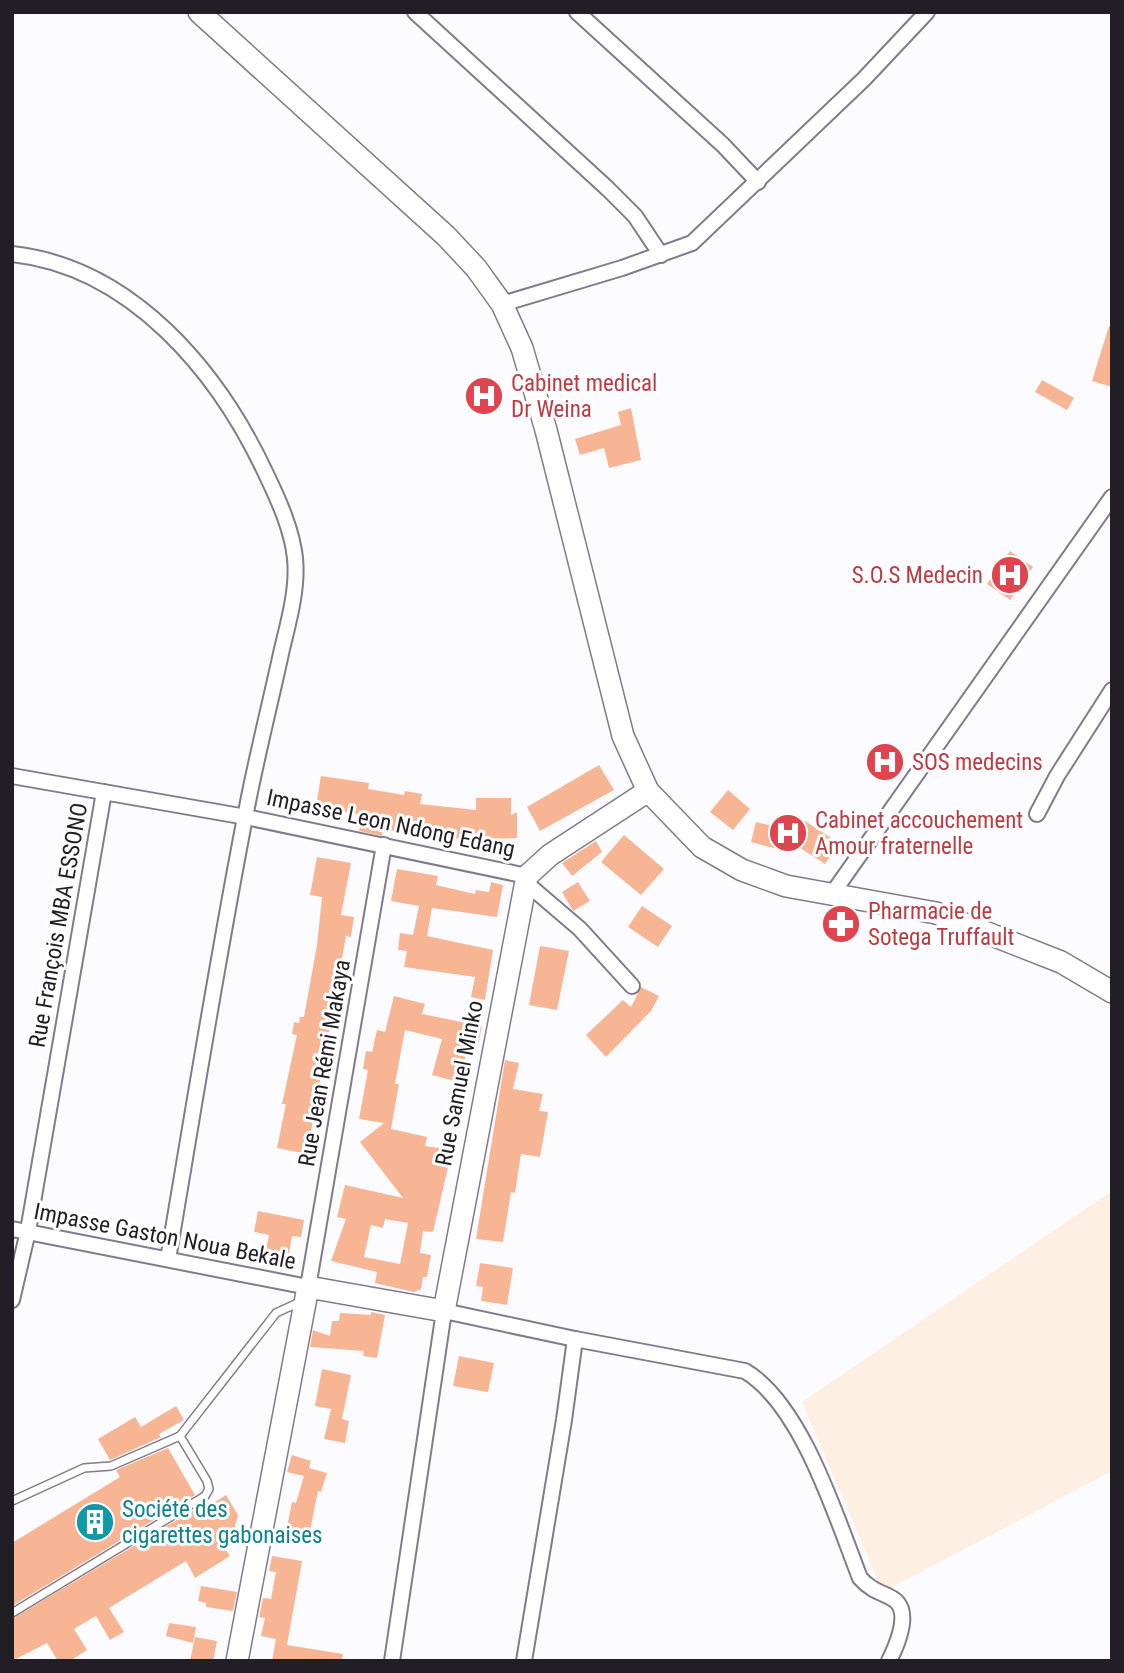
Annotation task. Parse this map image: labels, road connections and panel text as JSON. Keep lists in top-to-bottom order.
{
  "streets": {
    "main road": ["Rue Samuel Minko"],
    "street": [
      "Impasse Leon Ndong Edang",
      "Rue François MBA ESSONO",
      "Rue Jean Rémi Makaya",
      "Impasse Gaston Noua Bekale"
    ]
  },
  "crossings": [
    ["Impasse Leon Ndong Edang", "Rue François MBA ESSONO"],
    ["Impasse Leon Ndong Edang", "Rue Jean Rémi Makaya"],
    ["Impasse Leon Ndong Edang", "Rue Samuel Minko"],
    ["Rue François MBA ESSONO", "Impasse Gaston Noua Bekale"],
    ["Rue Jean Rémi Makaya", "Impasse Gaston Noua Bekale"]
  ],
  "places": {
    "hospital": [
      "Cabinet medical Dr Weina",
      "S.O.S Medecin",
      "SOS medecins",
      "Cabinet accouchement Amour fraternelle"
    ],
    "pharmacy": ["Pharmacie de Sotega Truffault"],
    "building": ["Société des cigarettes gabonaises"]
  }
}
